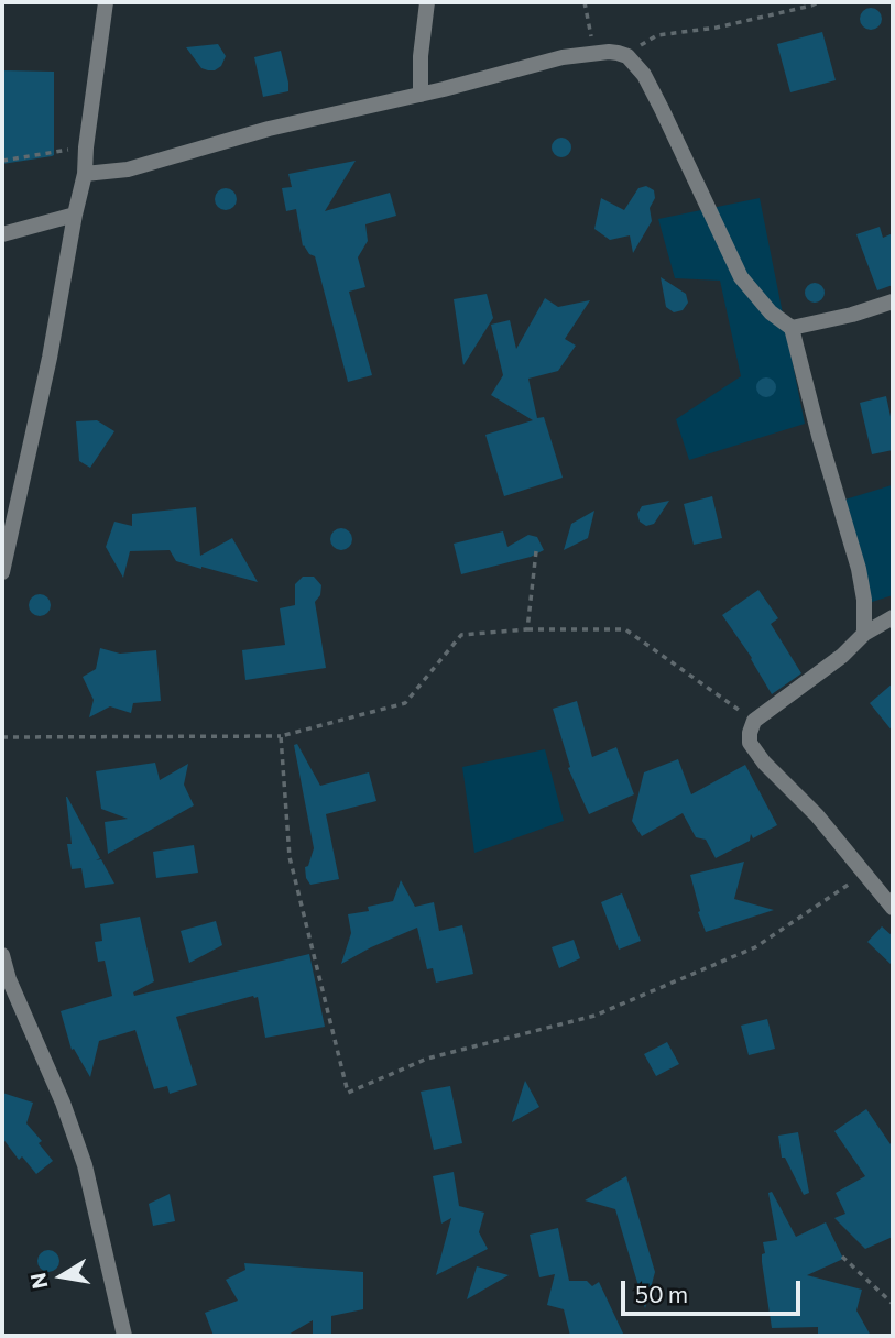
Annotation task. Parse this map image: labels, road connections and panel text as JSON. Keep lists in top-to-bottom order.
{
  "scale_bar": "50 m",
  "north": "left"
}
